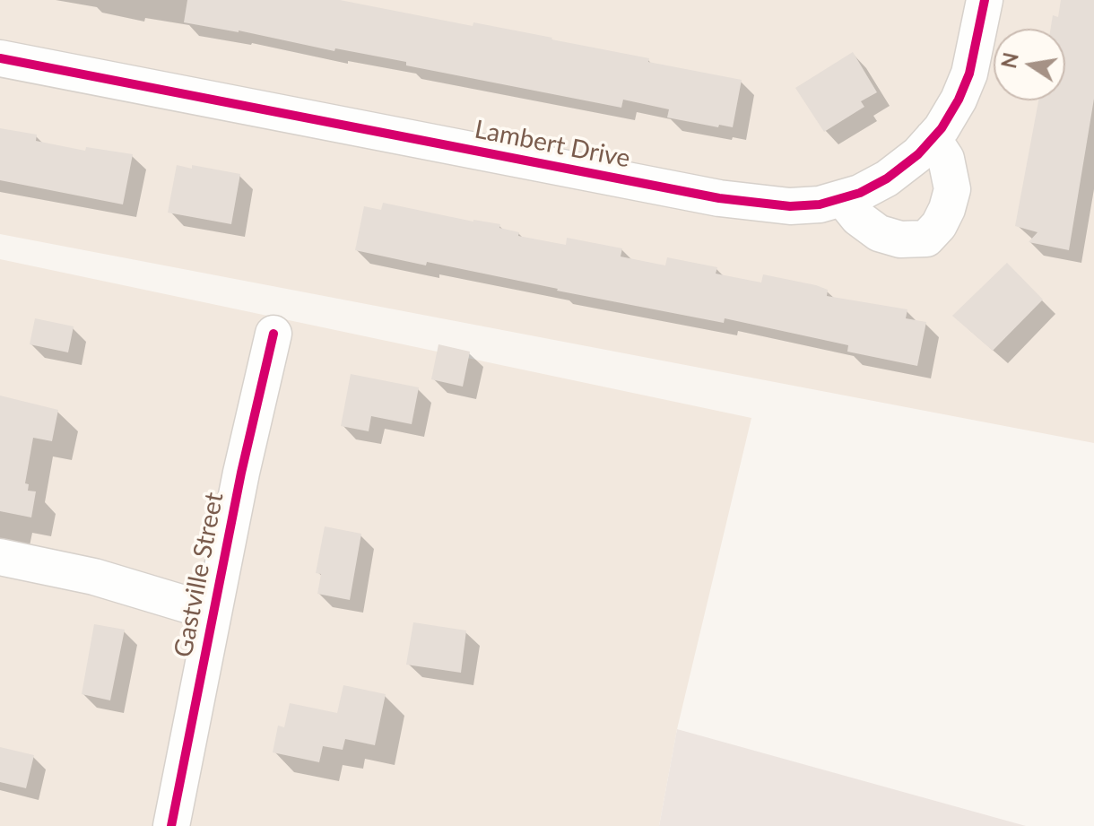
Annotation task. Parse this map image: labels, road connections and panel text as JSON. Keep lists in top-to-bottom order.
{
  "streets": {
    "street": ["Lambert Drive", "Gastville Street"]
  },
  "north": "left"
}
